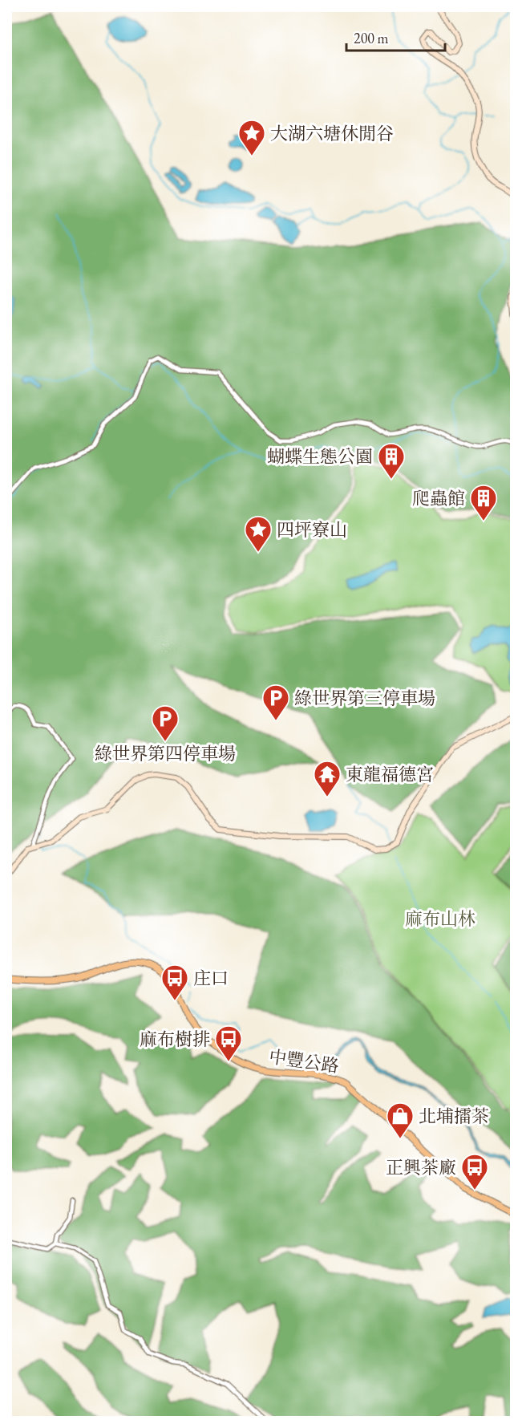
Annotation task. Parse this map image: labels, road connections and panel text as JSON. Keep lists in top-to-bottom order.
{
  "streets": {
    "main road": ["中豐公路"]
  },
  "parks": ["麻布山林"],
  "places": {
    "place": ["大湖六塘休閒谷", "四坪寮山"],
    "building": ["蝴蝶生態公園", "爬蟲館"],
    "parking": ["綠世界第三停車場", "綠世界第四停車場"],
    "temple": ["東龍福德宮"],
    "bus stop": ["庄口", "麻布樹排", "正興茶廠"],
    "shop": ["北埔擂茶"]
  },
  "scale_bar": "200 m"
}
